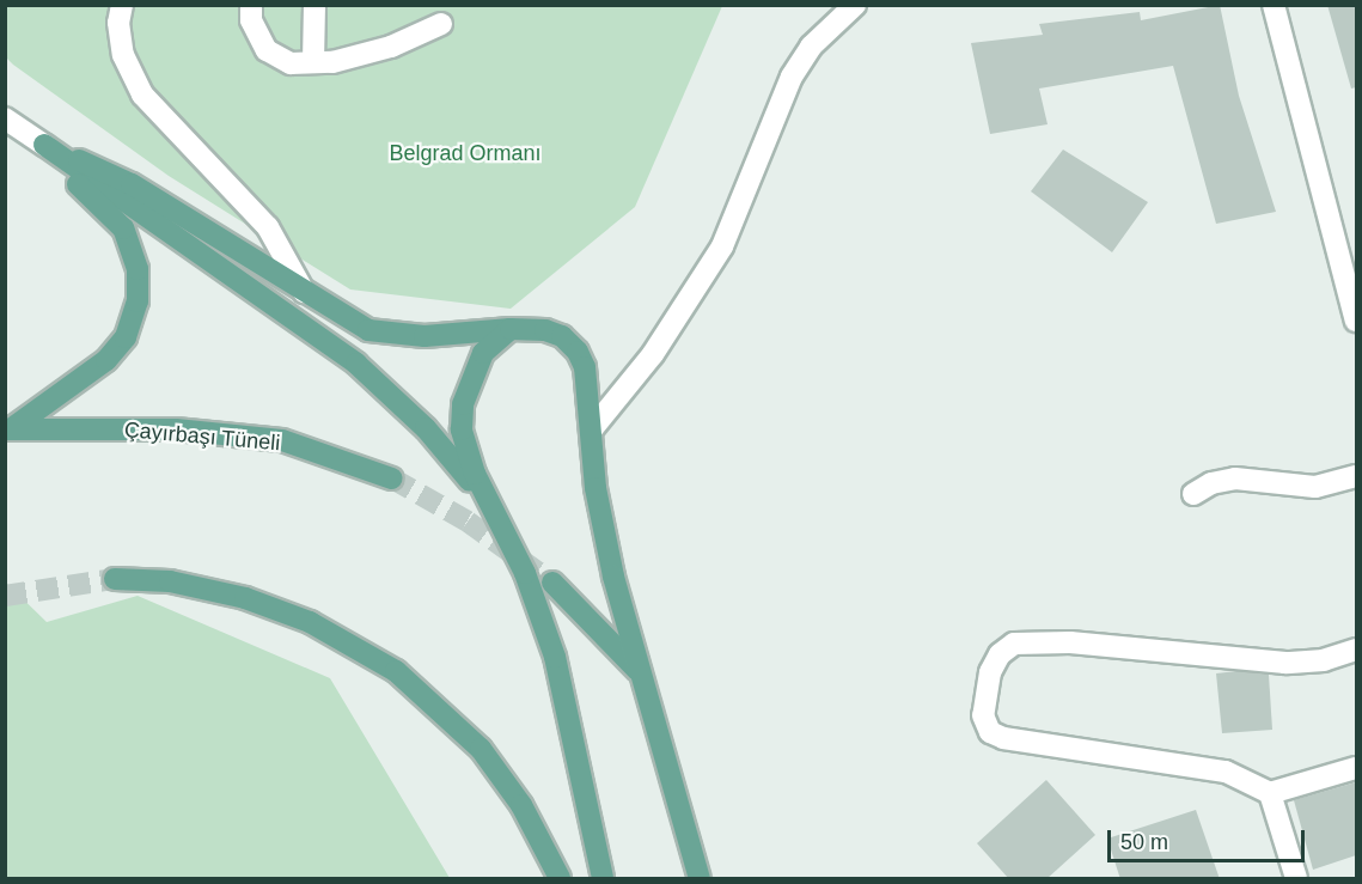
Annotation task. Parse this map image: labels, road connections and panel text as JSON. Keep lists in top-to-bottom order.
{
  "streets": {
    "main road": ["Çayırbaşı Tüneli"]
  },
  "parks": ["Belgrad Ormanı"],
  "scale_bar": "50 m"
}
